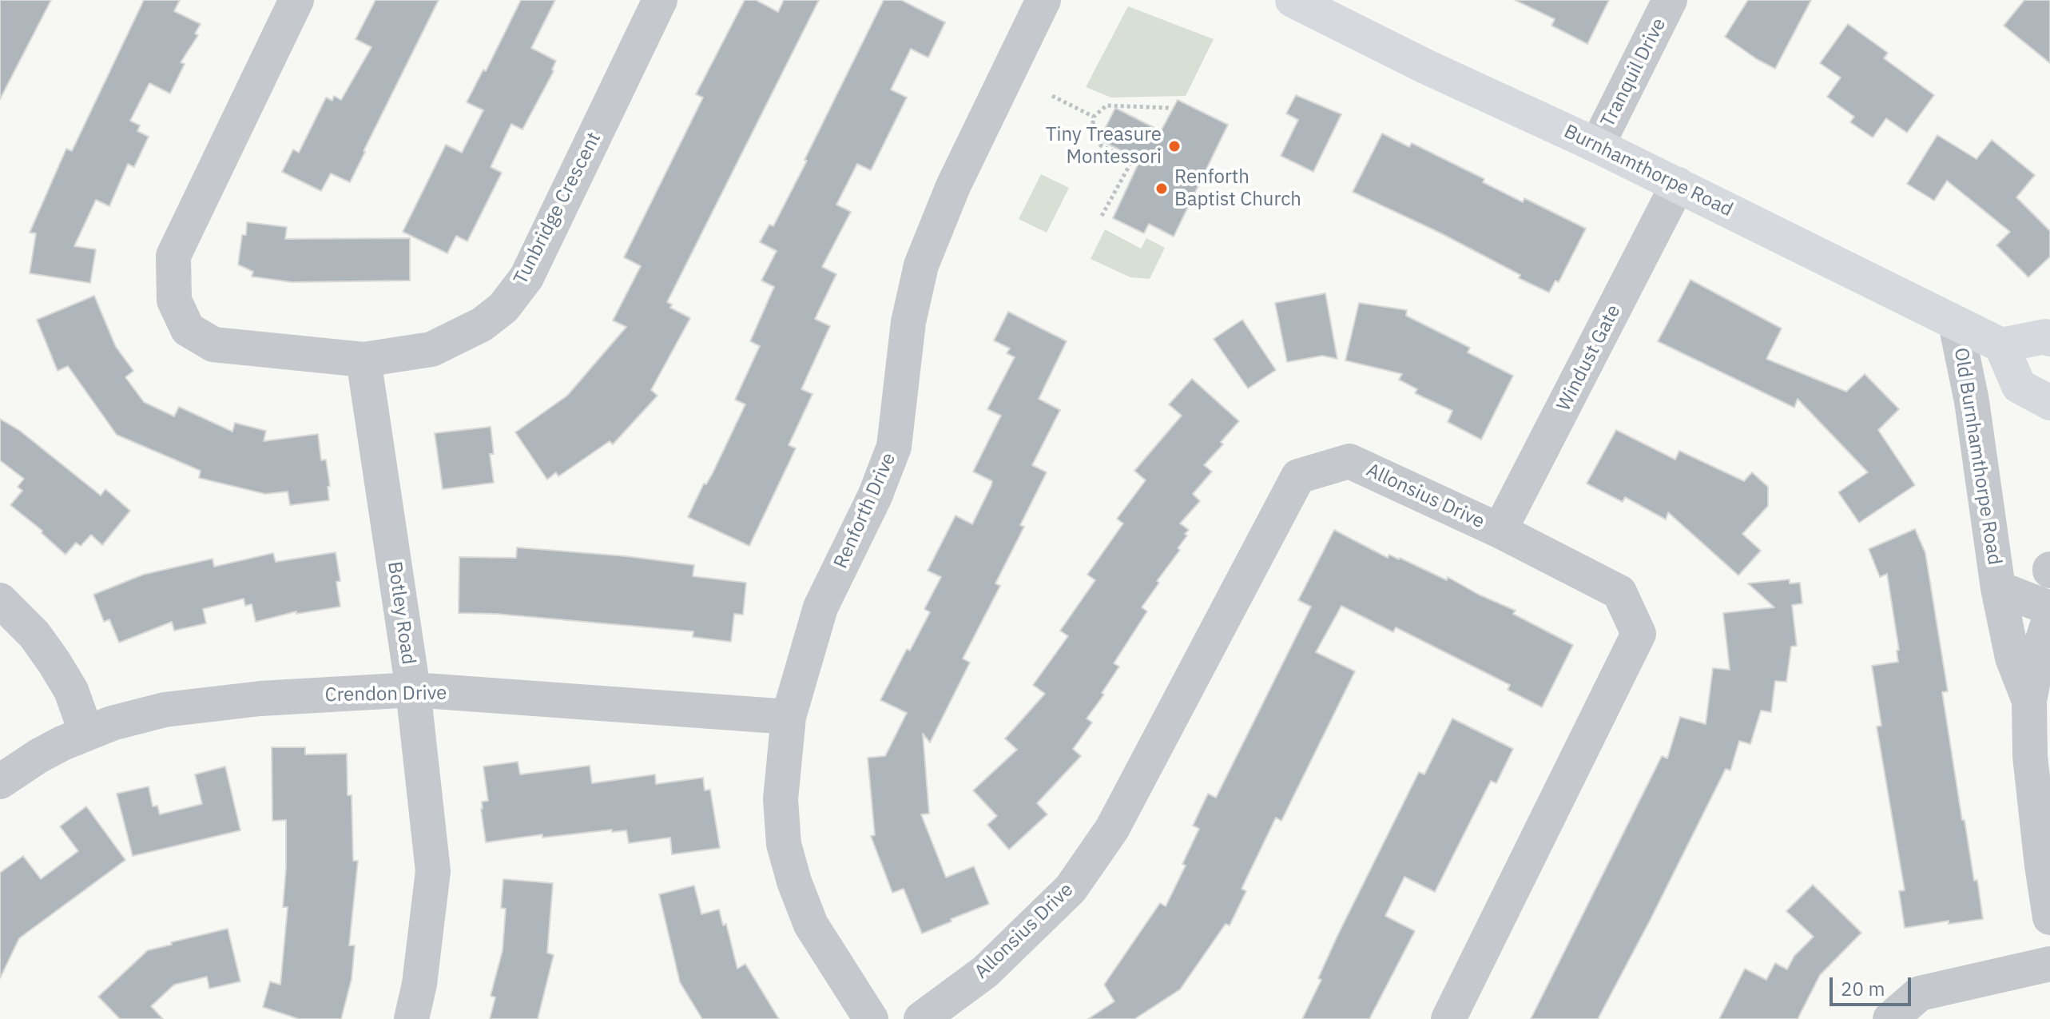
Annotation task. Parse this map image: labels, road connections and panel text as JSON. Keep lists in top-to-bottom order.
{
  "streets": {
    "main road": ["Burnhamthorpe Road"],
    "street": [
      "Tranquil Drive",
      "Tunbridge Crescent",
      "Windust Gate",
      "Old Burnhamthorpe Road",
      "Allonsius Drive",
      "Renforth Drive",
      "Botley Road",
      "Crendon Drive"
    ]
  },
  "crossings": [
    ["Tranquil Drive", "Burnhamthorpe Road"],
    ["Burnhamthorpe Road", "Windust Gate"],
    ["Burnhamthorpe Road", "Old Burnhamthorpe Road"],
    ["Tunbridge Crescent", "Botley Road"],
    ["Windust Gate", "Allonsius Drive"],
    ["Renforth Drive", "Crendon Drive"],
    ["Botley Road", "Crendon Drive"]
  ],
  "places": ["Tiny Treasure Montessori", "Renforth Baptist Church"],
  "scale_bar": "20 m"
}
